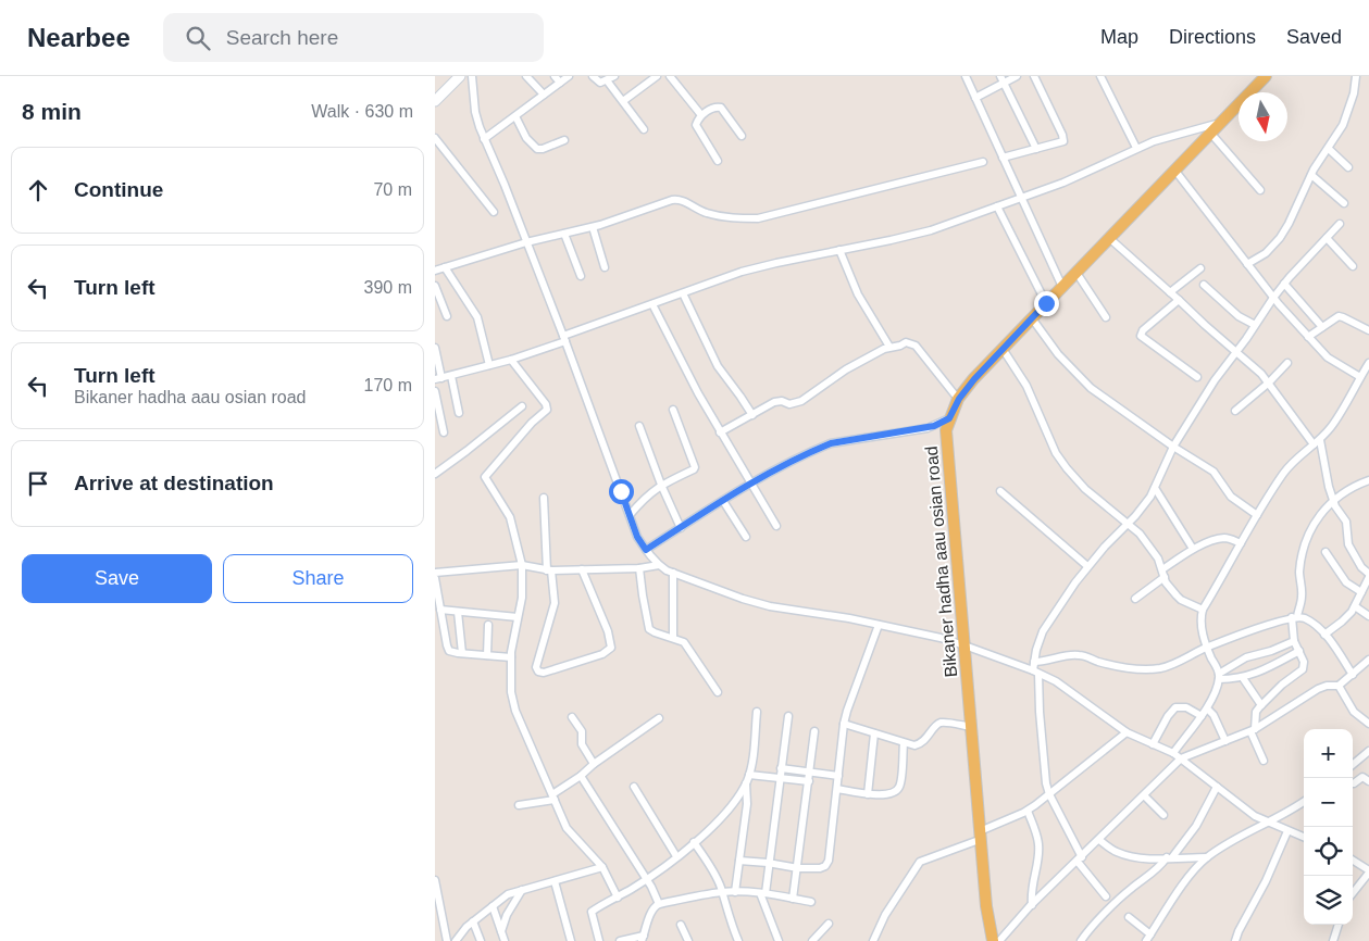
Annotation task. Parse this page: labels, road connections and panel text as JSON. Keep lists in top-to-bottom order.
{
  "streets": {
    "main road": ["Bikaner hadha aau osian road"]
  },
  "north": "bottom",
  "page": {
    "header": "Nearbee",
    "search": "Search here",
    "nav": ["Map", "Directions", "Saved"],
    "heading": ["8 min", "Walk · 630 m"],
    "list": [
      ["Continue", "70 m"],
      ["Turn left", "390 m"],
      ["Turn left", "Bikaner hadha aau osian road", "170 m"],
      "Arrive at destination"
    ],
    "buttons": ["Save", "Share"],
    "map_buttons": ["+", "−"]
  }
}
